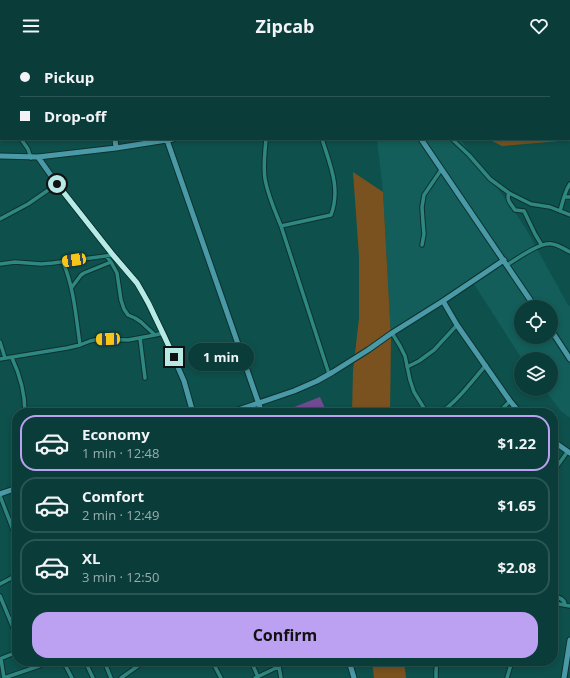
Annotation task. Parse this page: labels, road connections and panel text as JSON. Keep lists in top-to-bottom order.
{
  "page": {
    "header": "Zipcab",
    "banner": ["Pickup", "Drop-off"],
    "bubble": "1 min",
    "list": [
      {
        "name": "Economy",
        "note": "1 min · 12:48",
        "value": "$1.22"
      },
      {
        "name": "Comfort",
        "note": "2 min · 12:49",
        "value": "$1.65"
      },
      {
        "name": "XL",
        "note": "3 min · 12:50",
        "value": "$2.08"
      }
    ],
    "buttons": "Confirm"
  }
}
